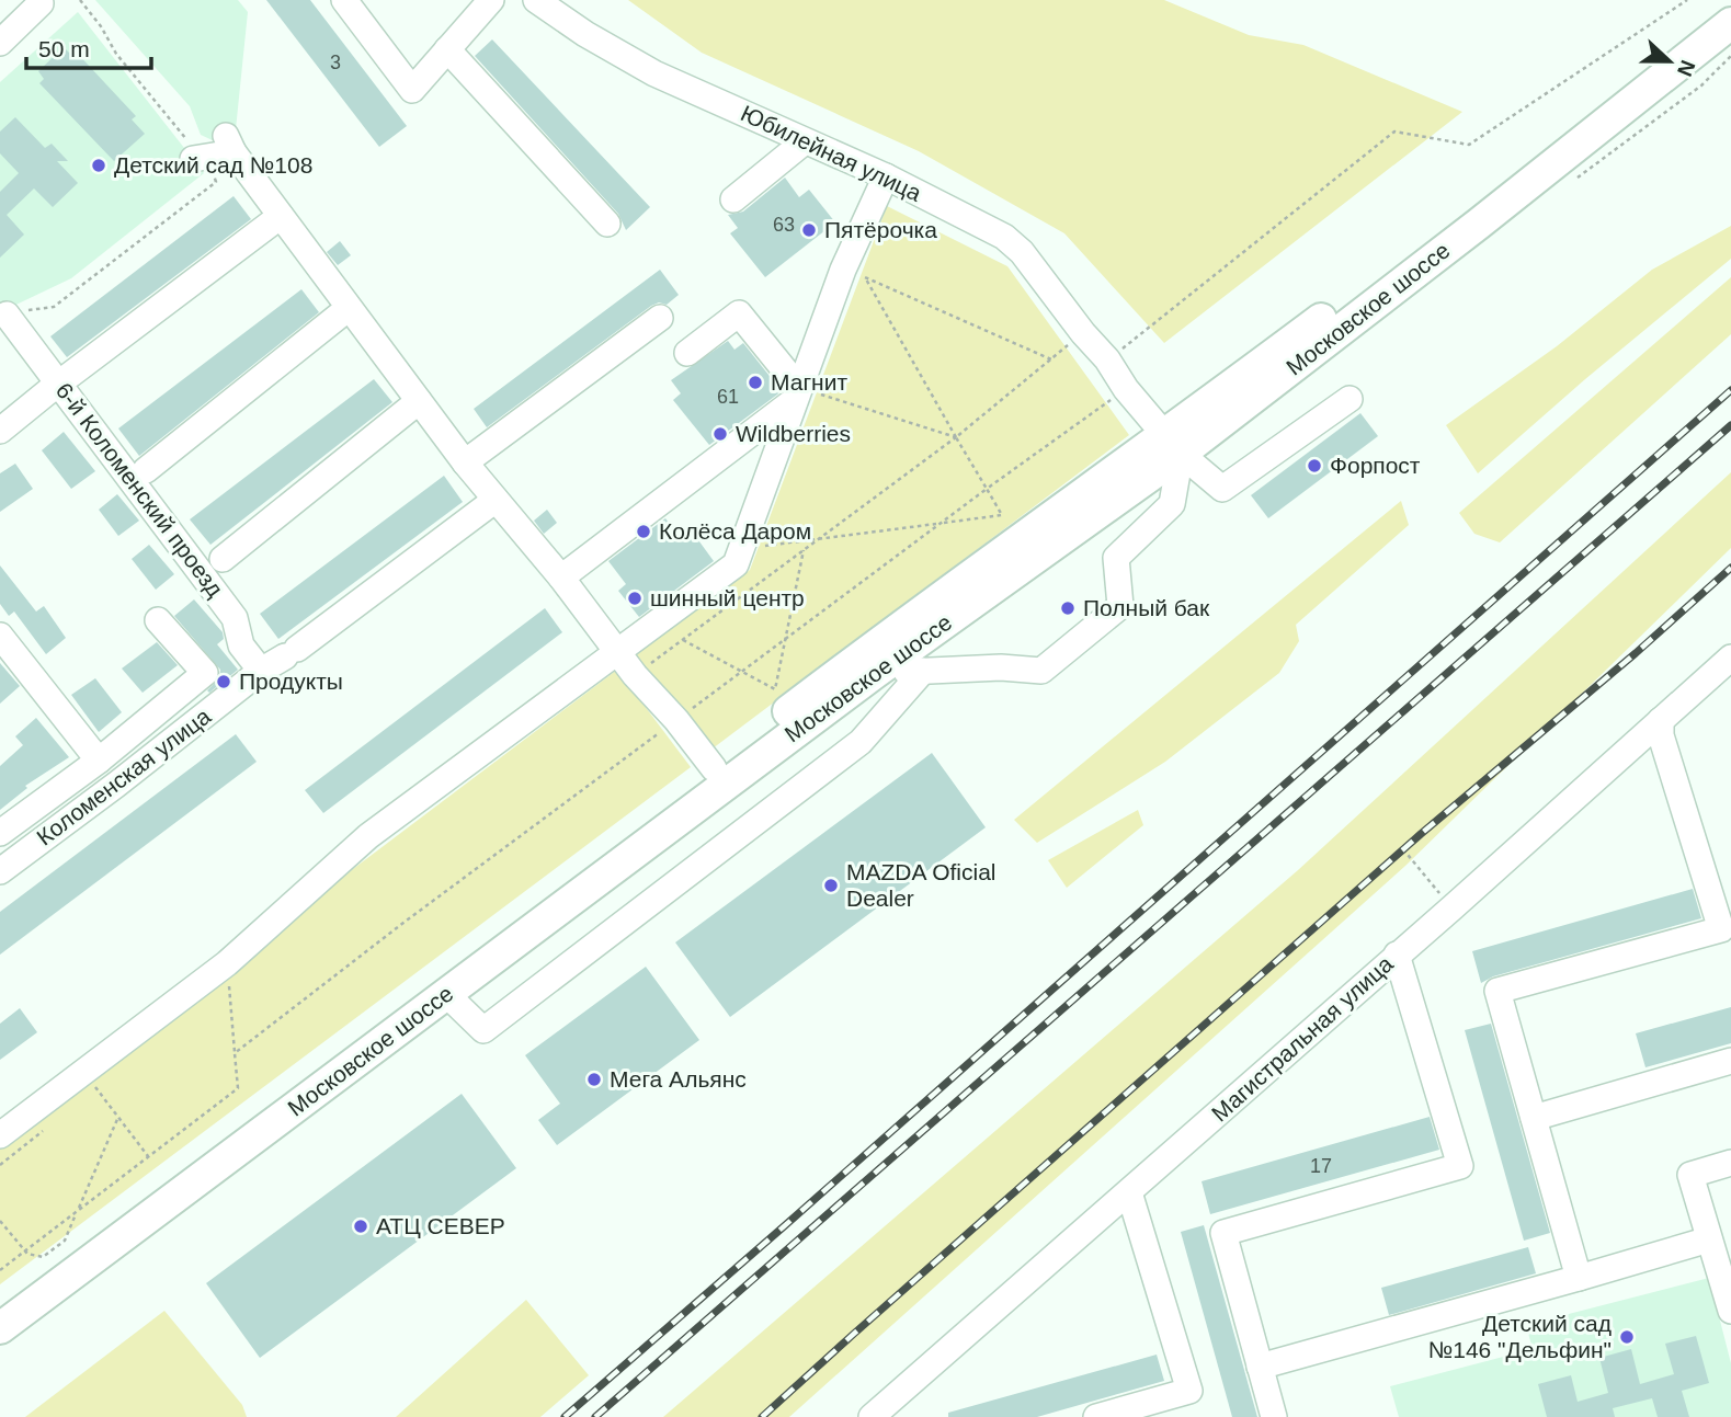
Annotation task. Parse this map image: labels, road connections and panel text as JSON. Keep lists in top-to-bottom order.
{
  "streets": {
    "main road": ["Московское шоссе"],
    "street": [
      "Юбилейная улица",
      "6-й Коломенский проезд",
      "Коломенская улица",
      "Магистральная улица"
    ]
  },
  "crossings": [
    ["Юбилейная улица", "Московское шоссе"],
    ["6-й Коломенский проезд", "Коломенская улица"]
  ],
  "places": [
    "Детский сад №108",
    "Пятёрочка",
    "Магнит",
    "Wildberries",
    "Форпост",
    "Колёса Даром",
    "шинный центр",
    "Полный бак",
    "Продукты",
    "MAZDA Oficial Dealer",
    "Мега Альянс",
    "АТЦ СЕВЕР",
    "Детский сад №146 \"Дельфин\""
  ],
  "house_numbers": [
    "3",
    "63",
    "61",
    "17"
  ],
  "scale_bar": "50 m",
  "north": "right"
}
